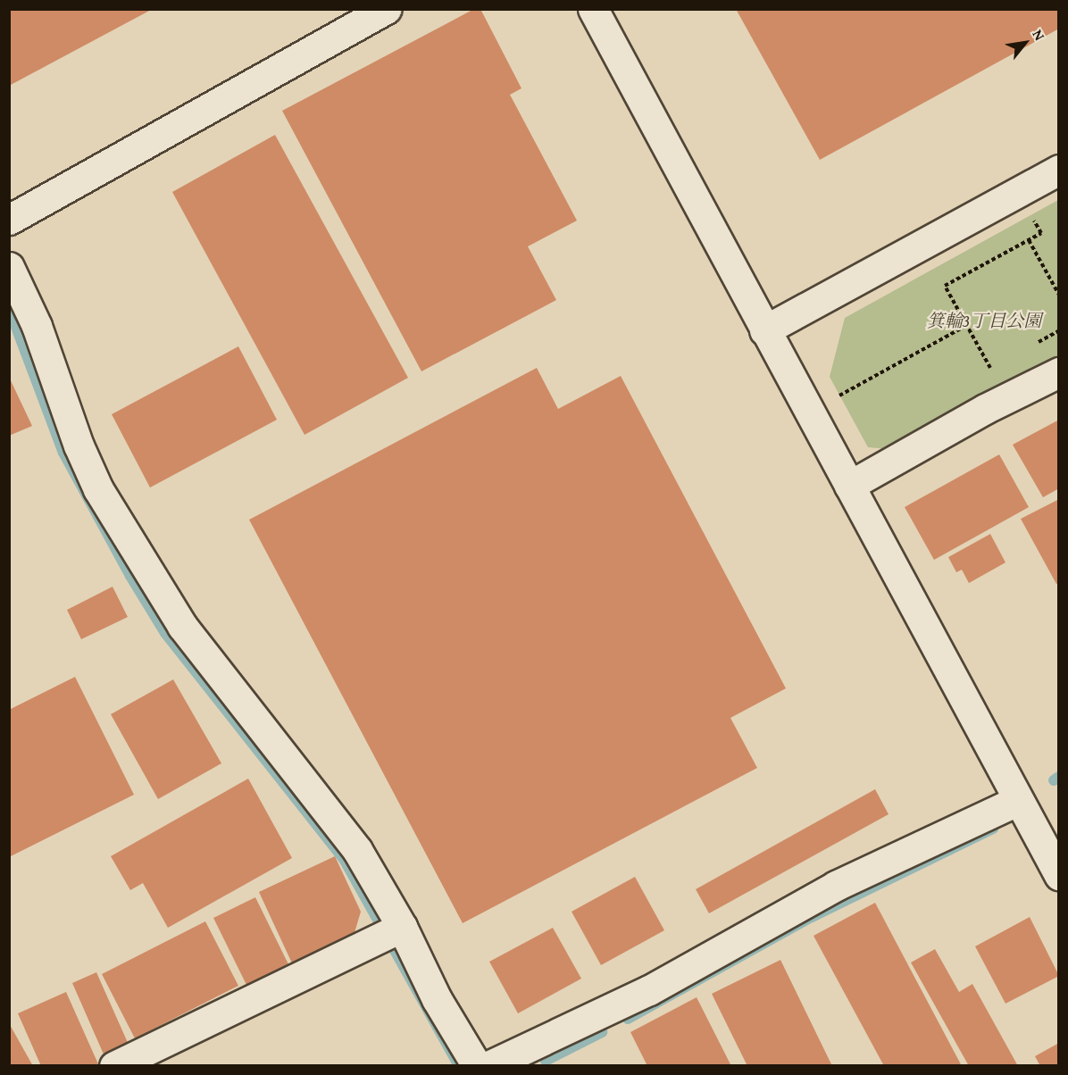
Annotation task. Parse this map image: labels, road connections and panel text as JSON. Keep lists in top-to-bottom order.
{
  "parks": ["箕輪3丁目公園"],
  "north": "top right"
}
